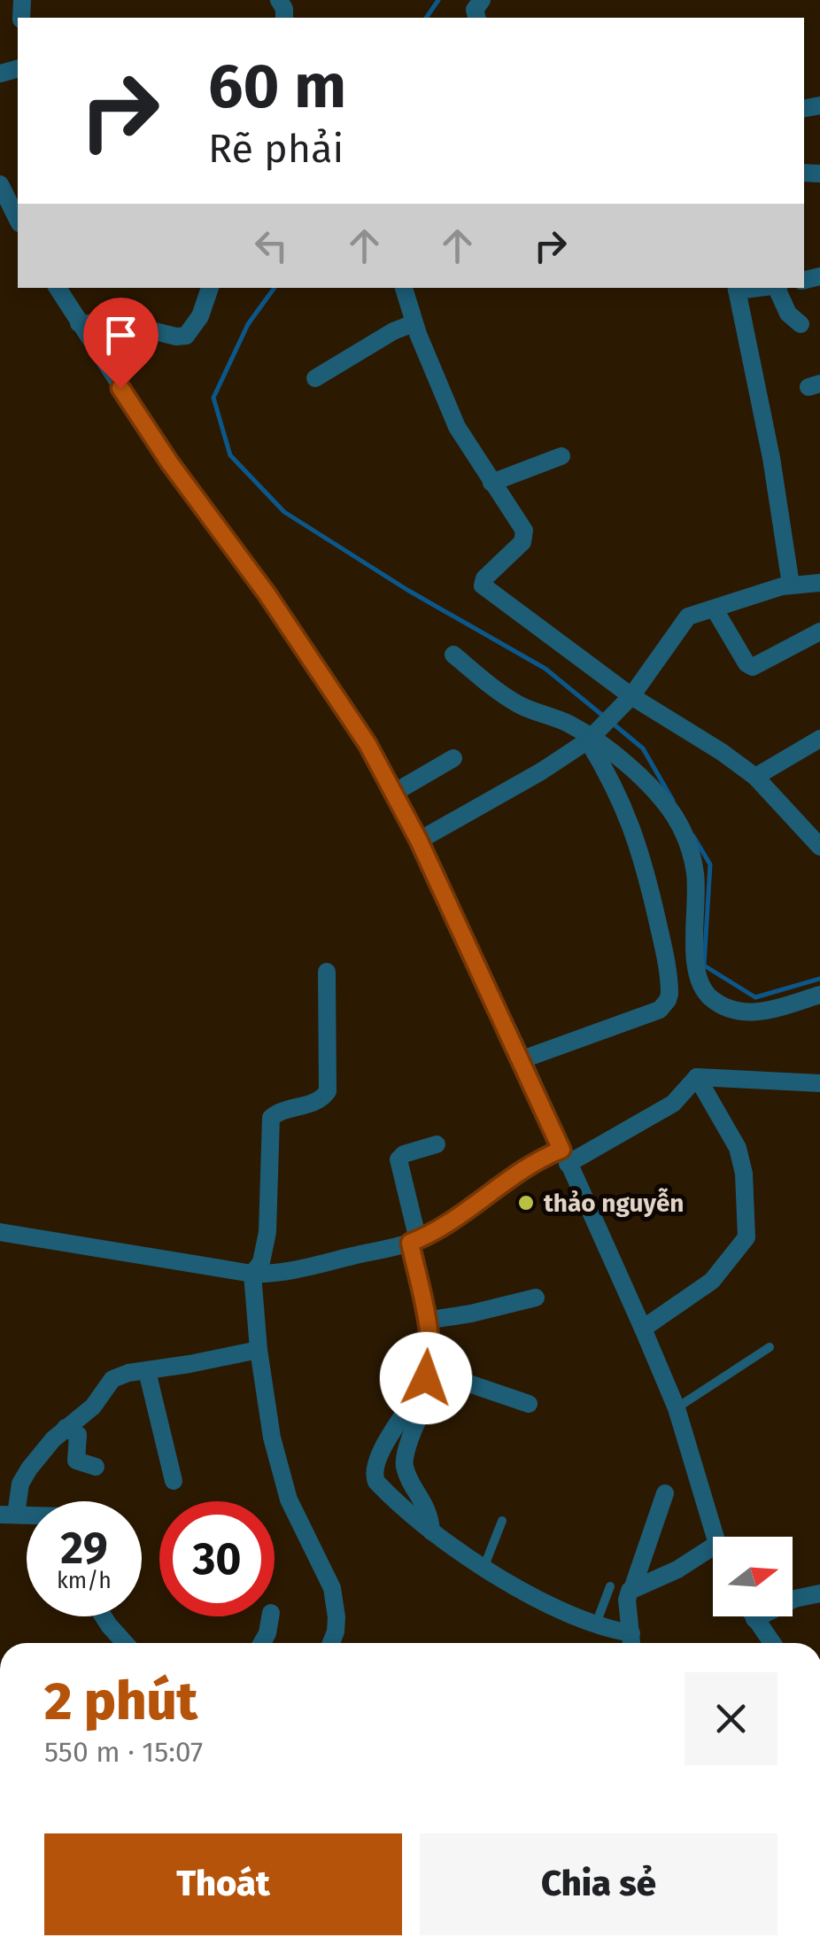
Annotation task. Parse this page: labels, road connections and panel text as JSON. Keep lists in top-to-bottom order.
{
  "places": ["thảo nguyễn"],
  "north": "right",
  "page": {
    "turn": ["60 m", "Rẽ phải"],
    "speed": "29 km/h",
    "limit": "30",
    "heading": ["2 phút", "550 m · 15:07"],
    "buttons": ["Thoát", "Chia sẻ"]
  }
}
